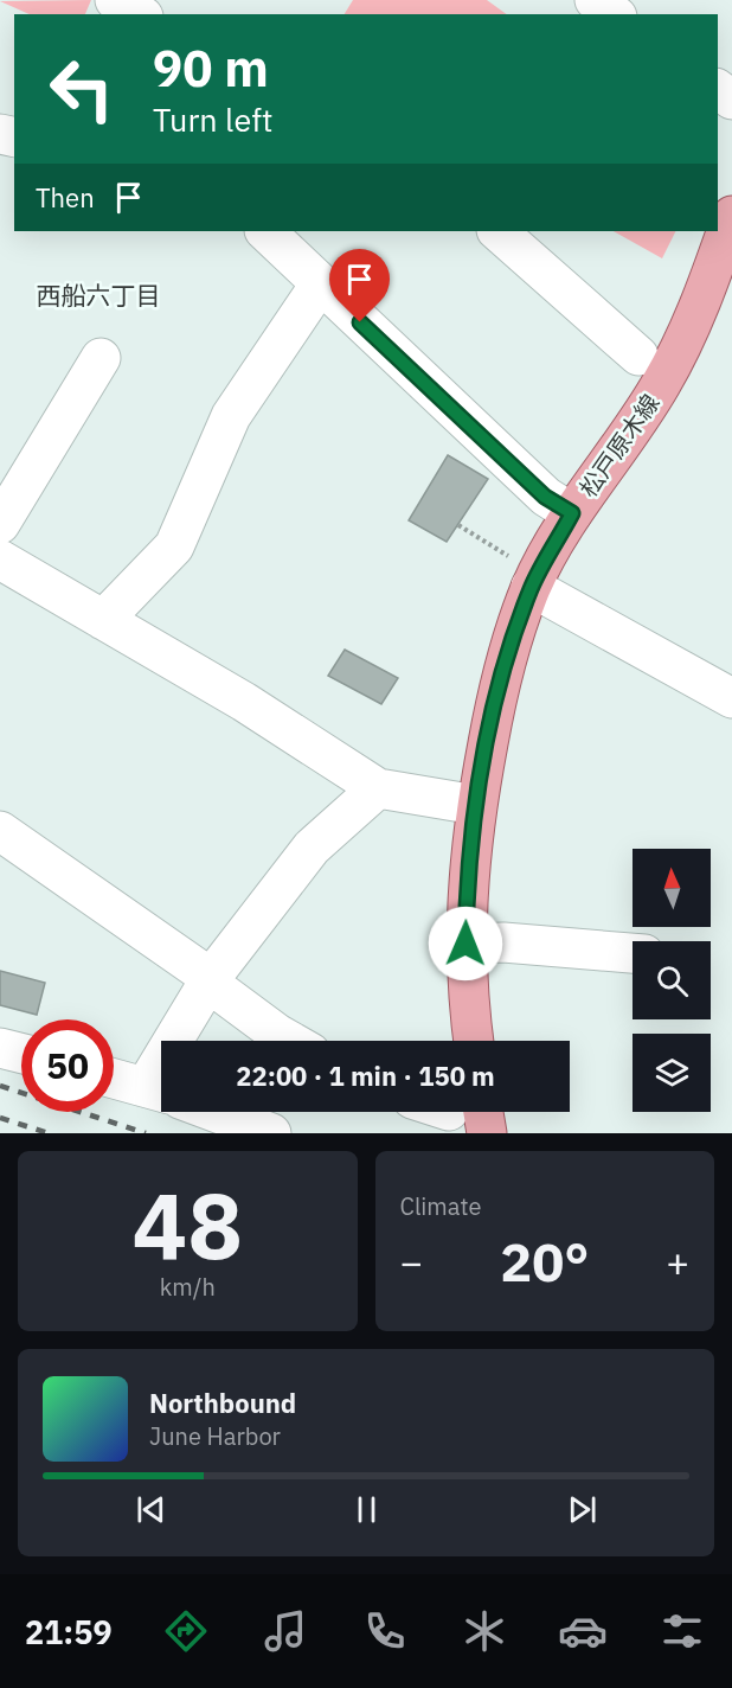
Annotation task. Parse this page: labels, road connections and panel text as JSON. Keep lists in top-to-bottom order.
{
  "streets": {
    "main road": ["松戸原木線"]
  },
  "districts": ["西船六丁目"],
  "north": "top",
  "page": {
    "turn": ["90 m", "Turn left"],
    "then": "Then",
    "limit": "50",
    "trip": "22:00 · 1 min · 150 m",
    "tile": [
      ["48", "km/h"],
      "Climate"
    ],
    "heat": ["−", "20°", "+"],
    "song": ["Northbound", "June Harbor"],
    "tabs": "21:59"
  }
}
